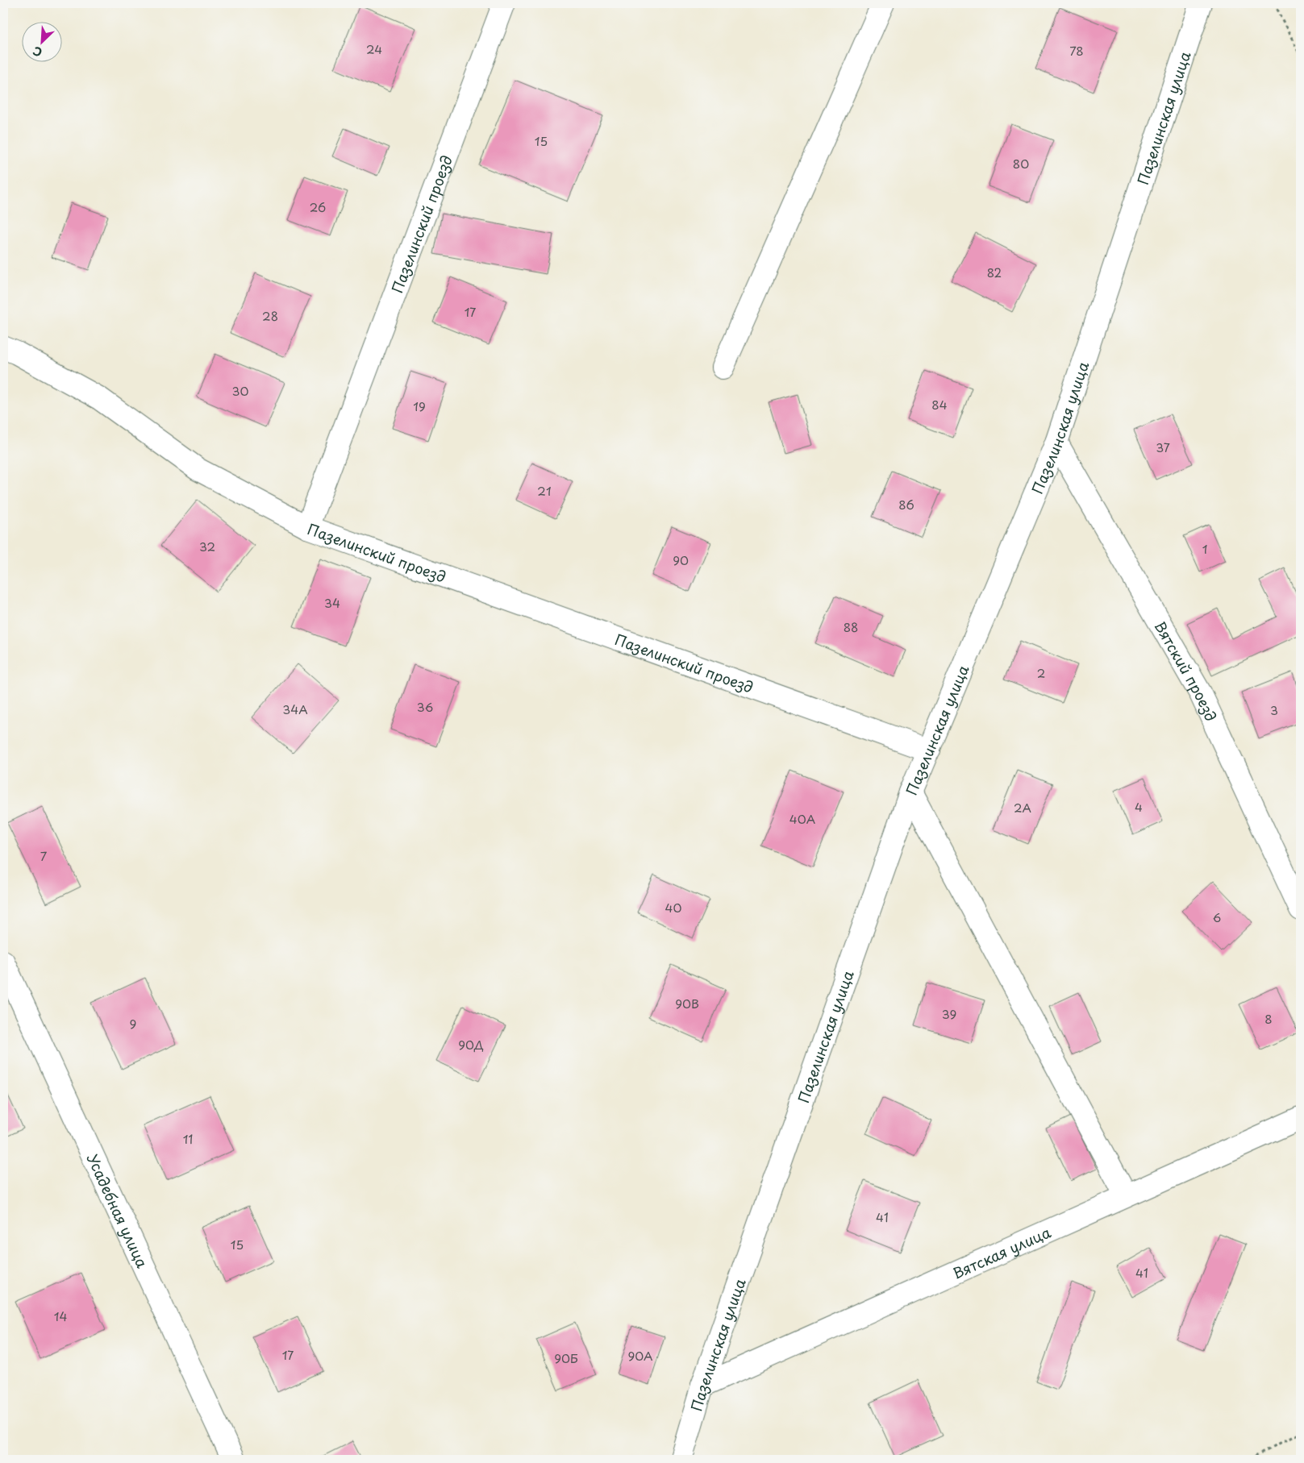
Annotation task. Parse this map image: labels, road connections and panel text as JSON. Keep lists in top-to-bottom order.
{
  "streets": {
    "street": [
      "Пазелинская улица",
      "Пазелинский проезд",
      "Вятский проезд",
      "Усадебная улица",
      "Вятская улица"
    ]
  },
  "crossings": [
    ["Пазелинская улица", "Пазелинский проезд"],
    ["Пазелинская улица", "Вятский проезд"],
    ["Пазелинская улица", "Вятская улица"]
  ],
  "house_numbers": [
    "24",
    "78",
    "15",
    "80",
    "26",
    "82",
    "17",
    "28",
    "30",
    "84",
    "19",
    "37",
    "21",
    "86",
    "32",
    "1",
    "90",
    "34",
    "88",
    "2",
    "36",
    "34А",
    "3",
    "4",
    "2А",
    "40А",
    "7",
    "40",
    "6",
    "90В",
    "39",
    "8",
    "9",
    "90Д",
    "11",
    "41",
    "15",
    "41",
    "14",
    "17",
    "90А",
    "90Б"
  ],
  "north": "bottom left"
}
